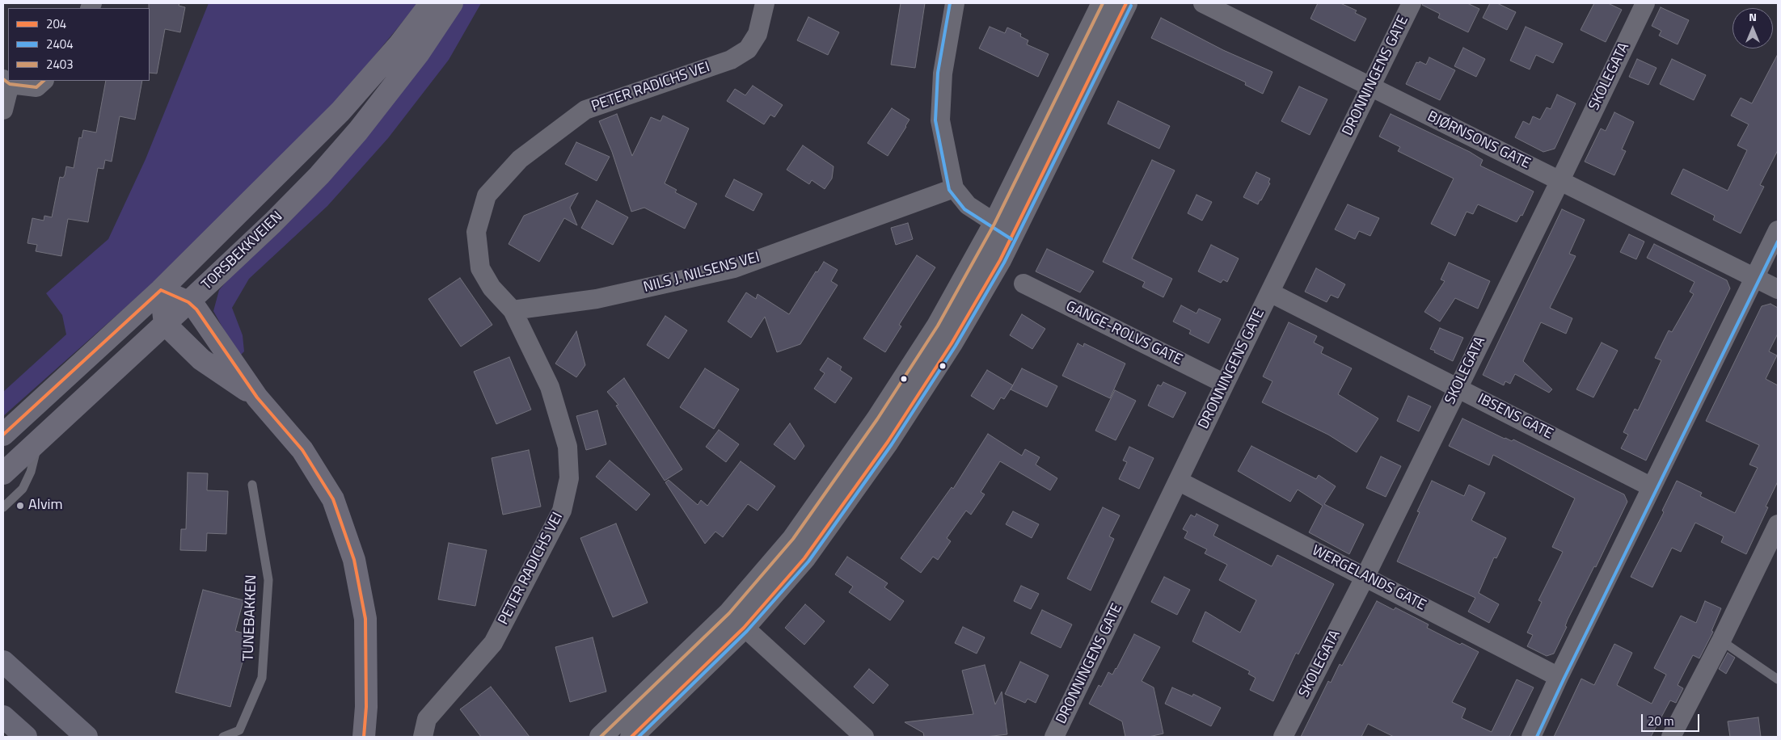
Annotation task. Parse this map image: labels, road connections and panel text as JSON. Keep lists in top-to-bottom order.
{
  "streets": {
    "main road": ["TORSBEKKVEIEN"],
    "street": [
      "DRONNINGENS GATE",
      "SKOLEGATA",
      "PETER RADICHS VEI",
      "BJØRNSONS GATE",
      "NILS J. NILSENS VEI",
      "GANGE-ROLVS GATE",
      "IBSENS GATE",
      "WERGELANDS GATE"
    ],
    "lane": ["TUNEBAKKEN"]
  },
  "crossings": [
    ["DRONNINGENS GATE", "BJØRNSONS GATE"],
    ["DRONNINGENS GATE", "GANGE-ROLVS GATE"],
    ["DRONNINGENS GATE", "IBSENS GATE"],
    ["DRONNINGENS GATE", "WERGELANDS GATE"],
    ["SKOLEGATA", "BJØRNSONS GATE"],
    ["SKOLEGATA", "IBSENS GATE"],
    ["SKOLEGATA", "WERGELANDS GATE"],
    ["PETER RADICHS VEI", "NILS J. NILSENS VEI"]
  ],
  "places": ["Alvim"],
  "lines": ["transit line 204", "transit line 2404", "transit line 2403"],
  "legend": ["204", "2404", "2403"],
  "scale_bar": "20 m",
  "north": "top"
}
